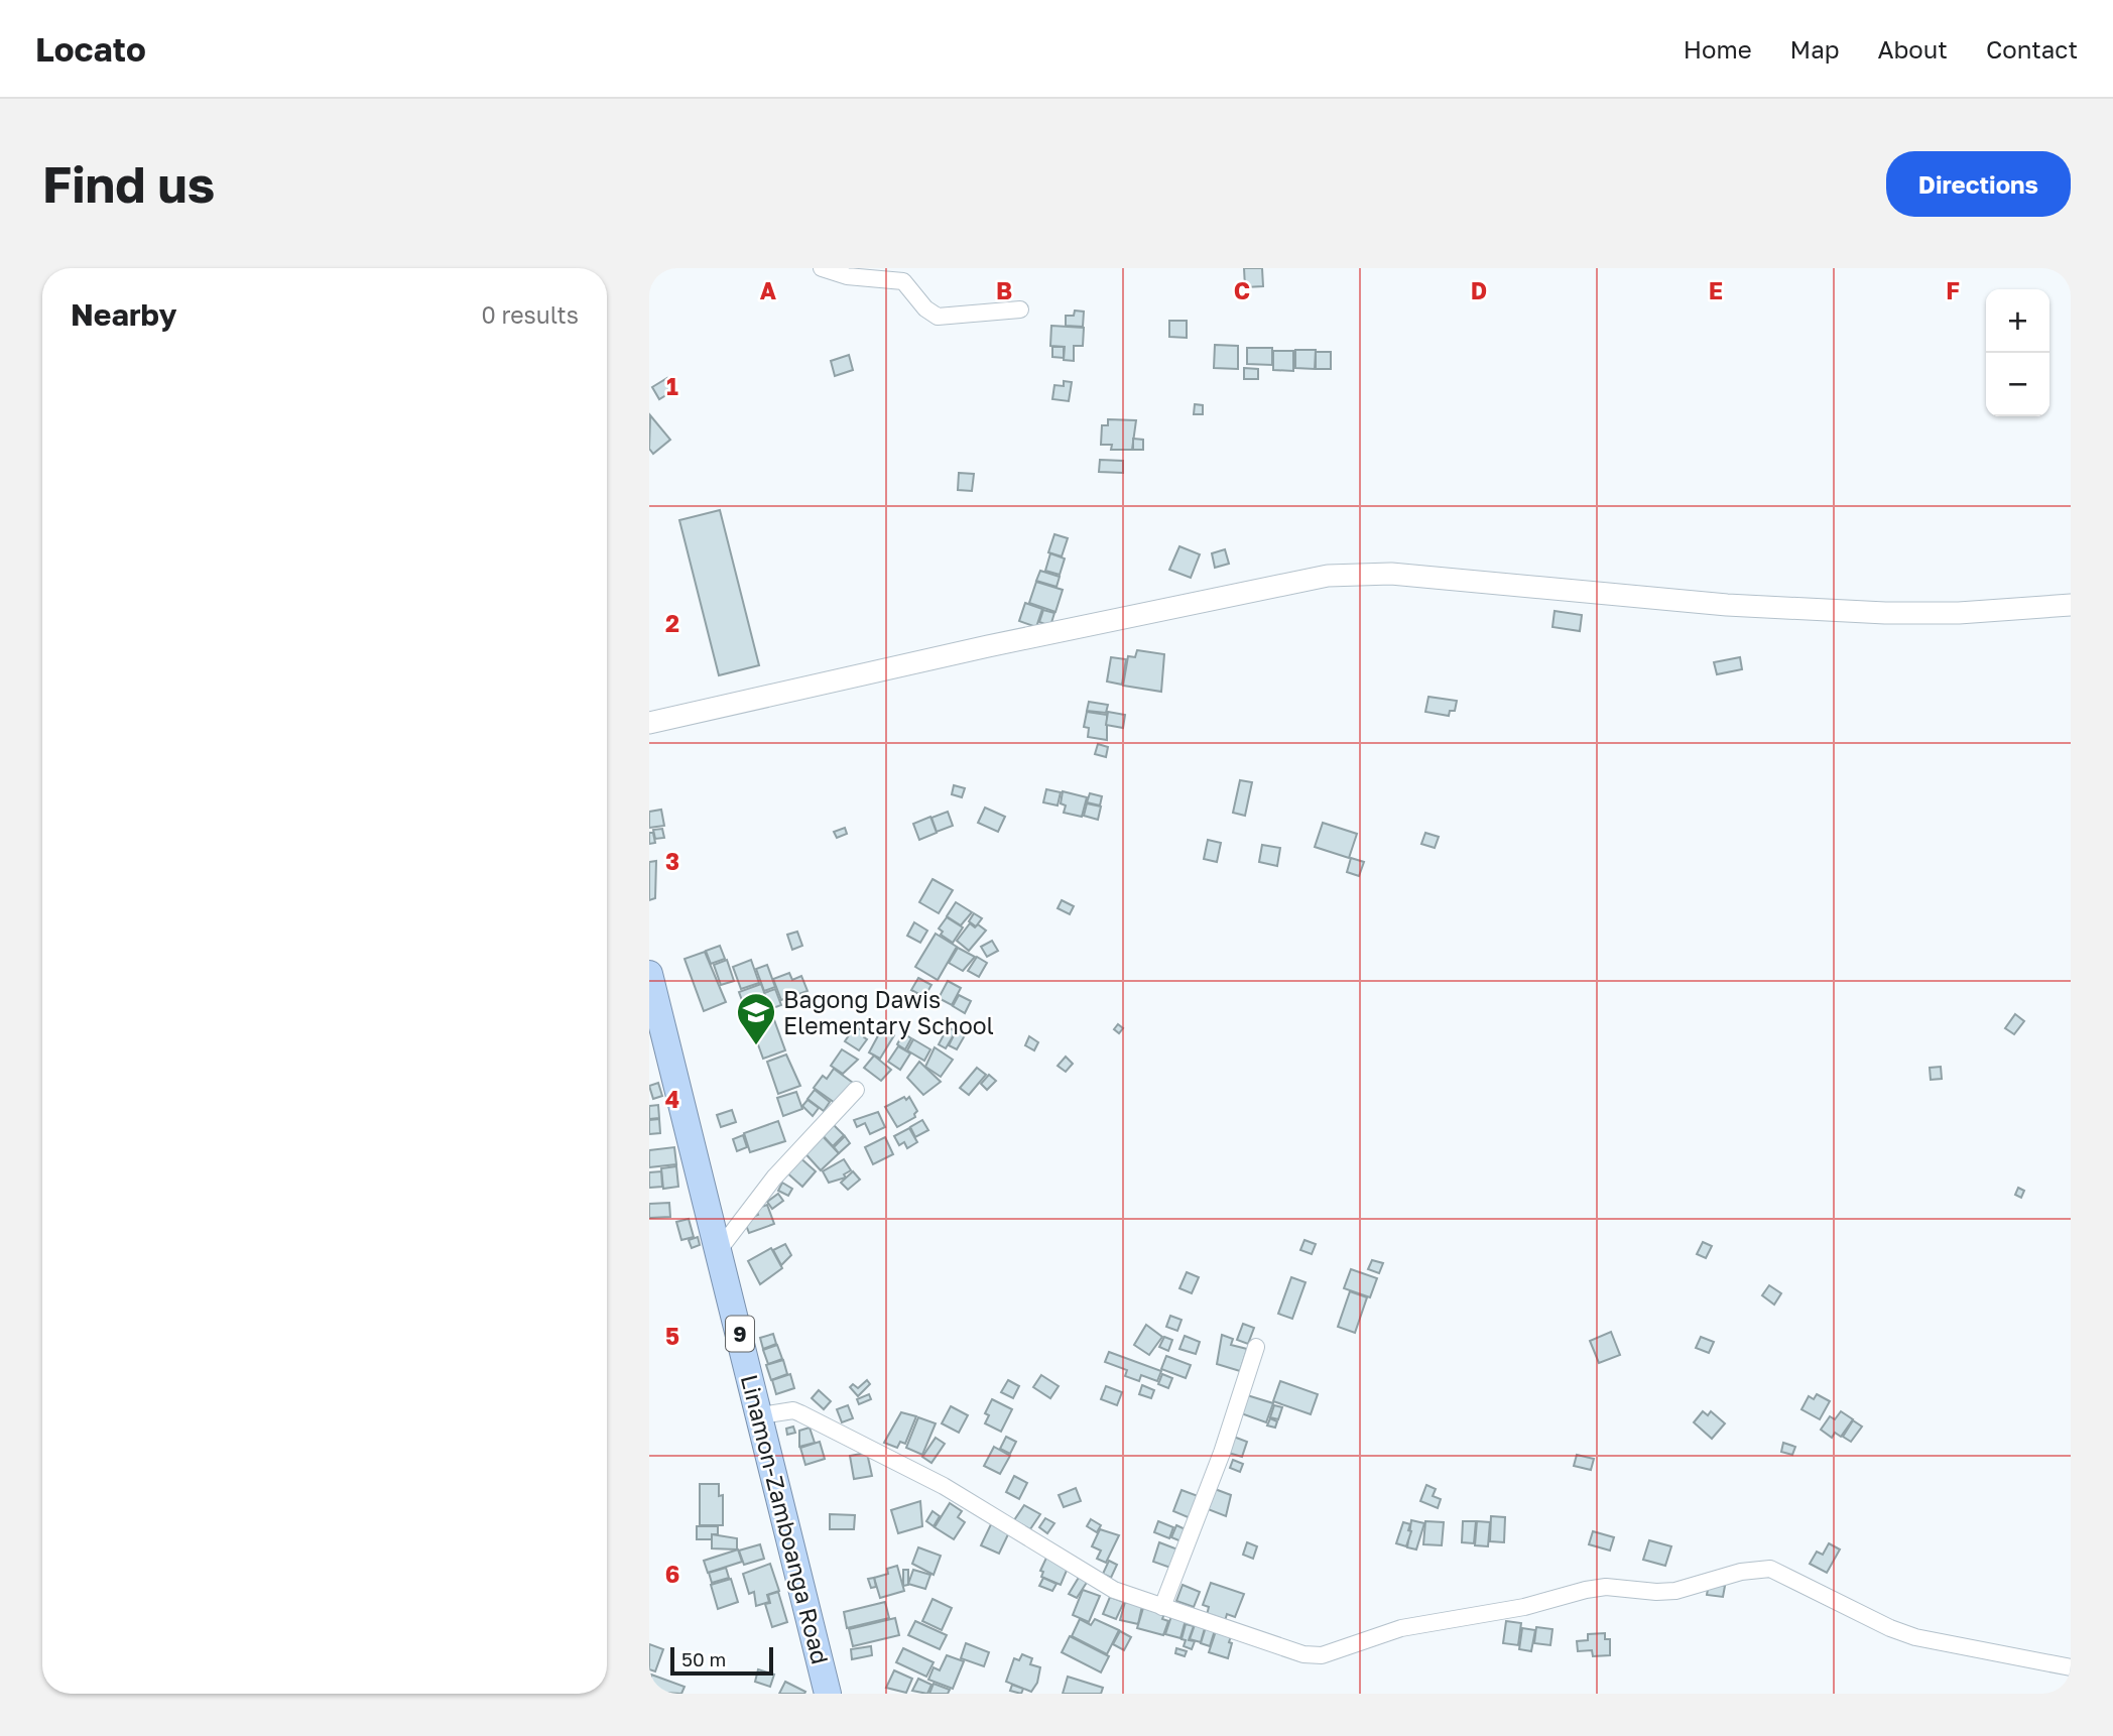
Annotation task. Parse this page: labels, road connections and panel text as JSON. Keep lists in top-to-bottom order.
{
  "streets": {
    "highway": ["9", "Linamon-Zamboanga Road"]
  },
  "places": {
    "school or university": ["Bagong Dawis Elementary School"]
  },
  "scale_bar": "50 m",
  "page": {
    "header": "Locato",
    "nav": [
      "Home",
      "Map",
      "About",
      "Contact"
    ],
    "buttons": "Directions",
    "title": "Find us",
    "heading": ["Nearby", "0 results"],
    "map_buttons": ["+", "−"],
    "scale": "50 m"
  },
  "grid": {
    "columns": [
      "A",
      "B",
      "C",
      "D",
      "E",
      "F"
    ],
    "rows": [
      "1",
      "2",
      "3",
      "4",
      "5",
      "6"
    ]
  }
}
